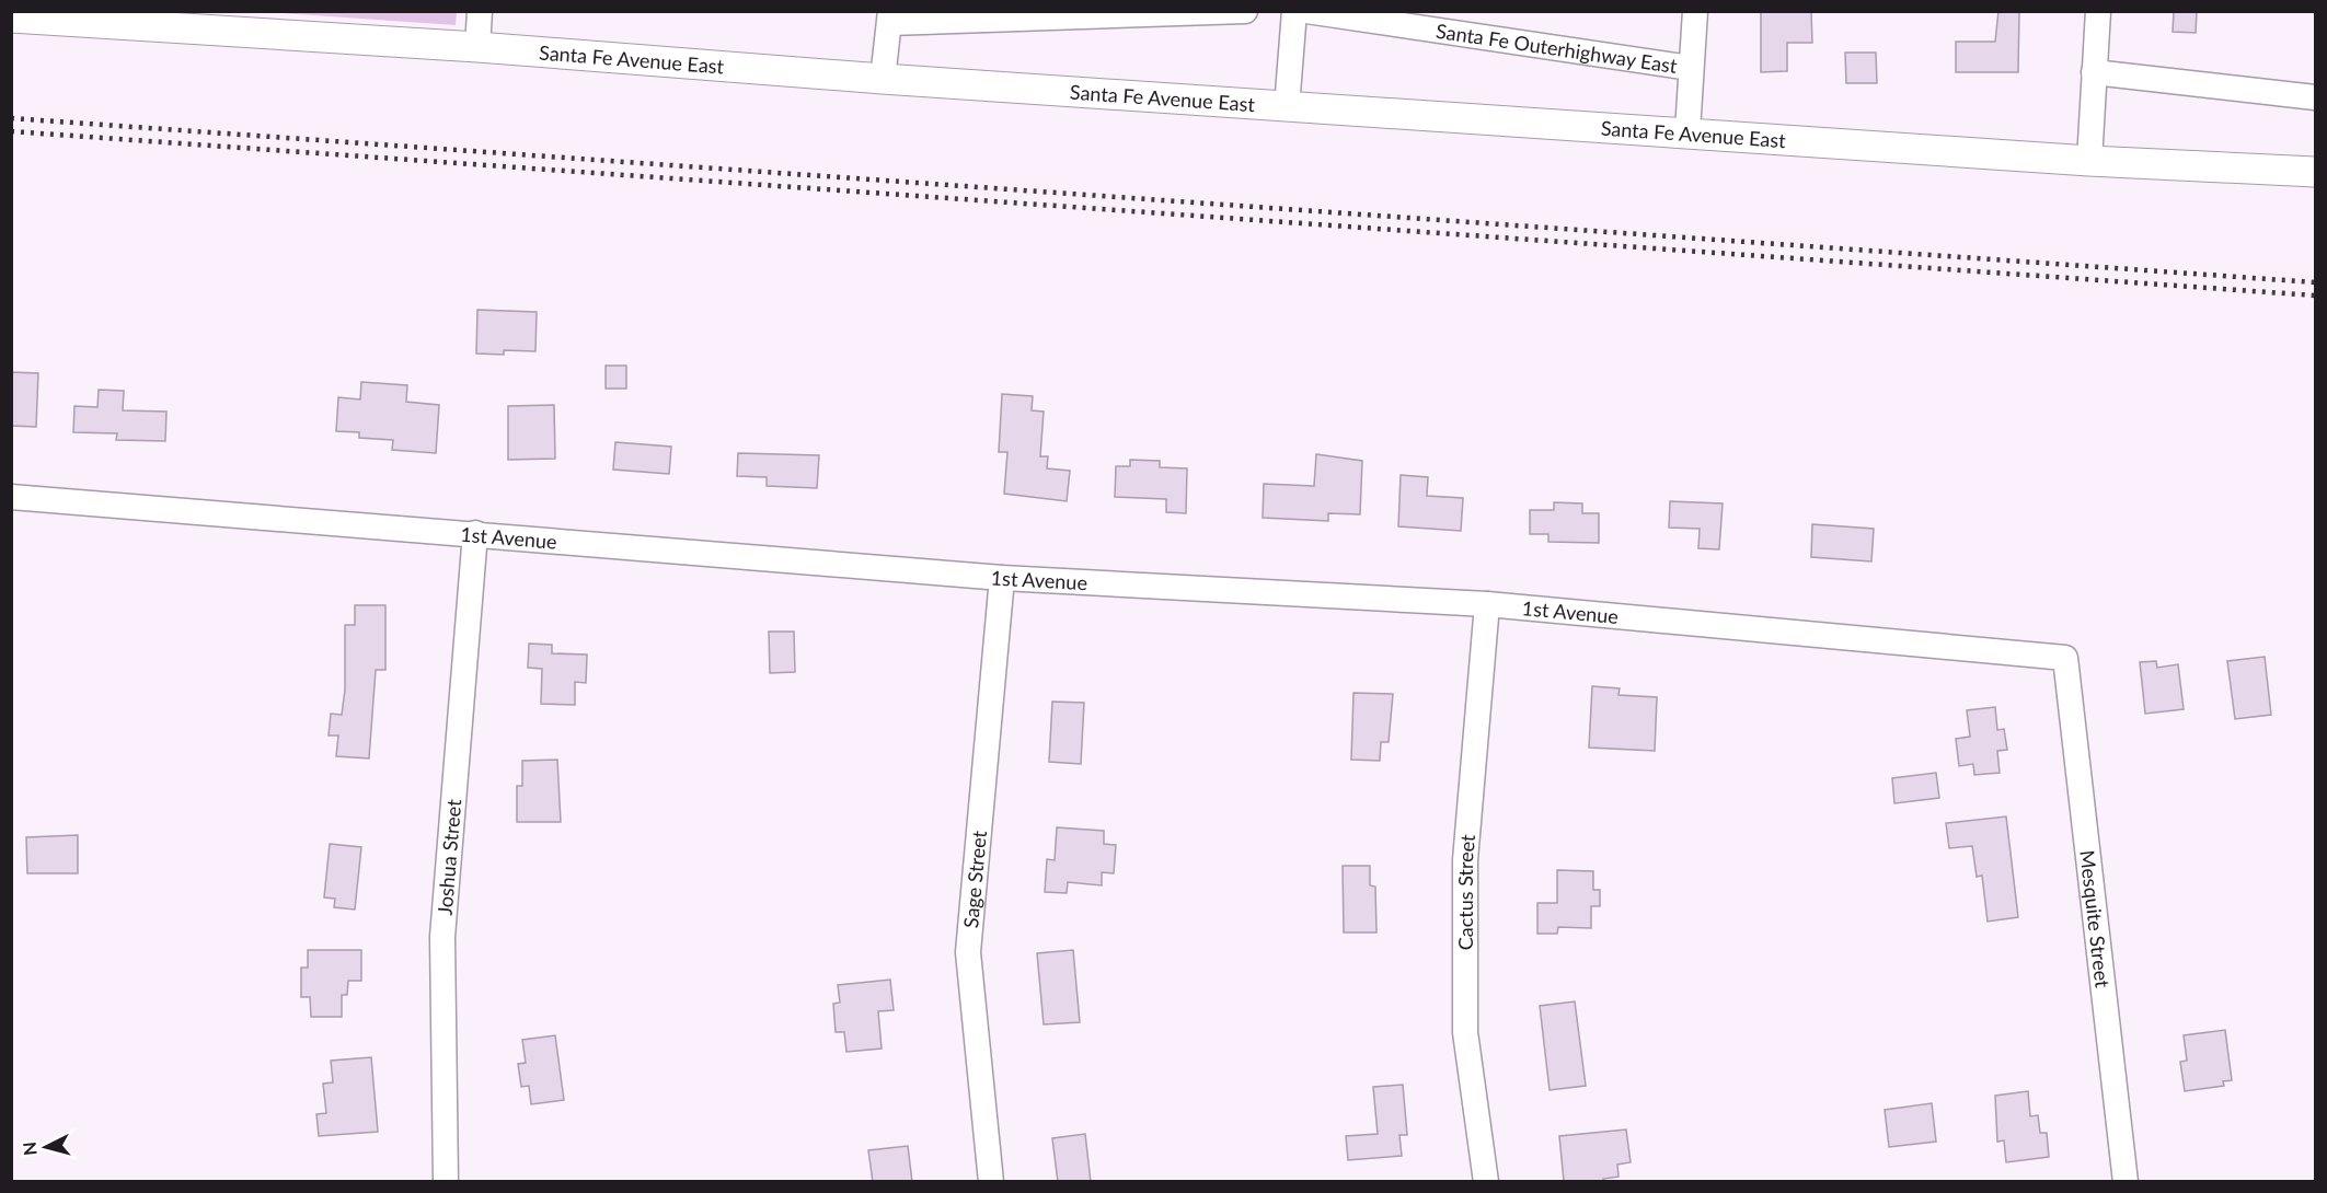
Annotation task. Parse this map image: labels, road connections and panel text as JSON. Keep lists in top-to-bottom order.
{
  "streets": {
    "street": [
      "Santa Fe Outerhighway East",
      "Santa Fe Avenue East",
      "1st Avenue",
      "Joshua Street",
      "Sage Street",
      "Cactus Street",
      "Mesquite Street"
    ]
  },
  "crossings": [
    ["1st Avenue", "Joshua Street"],
    ["1st Avenue", "Sage Street"],
    ["1st Avenue", "Cactus Street"],
    ["1st Avenue", "Mesquite Street"]
  ],
  "north": "left"
}
